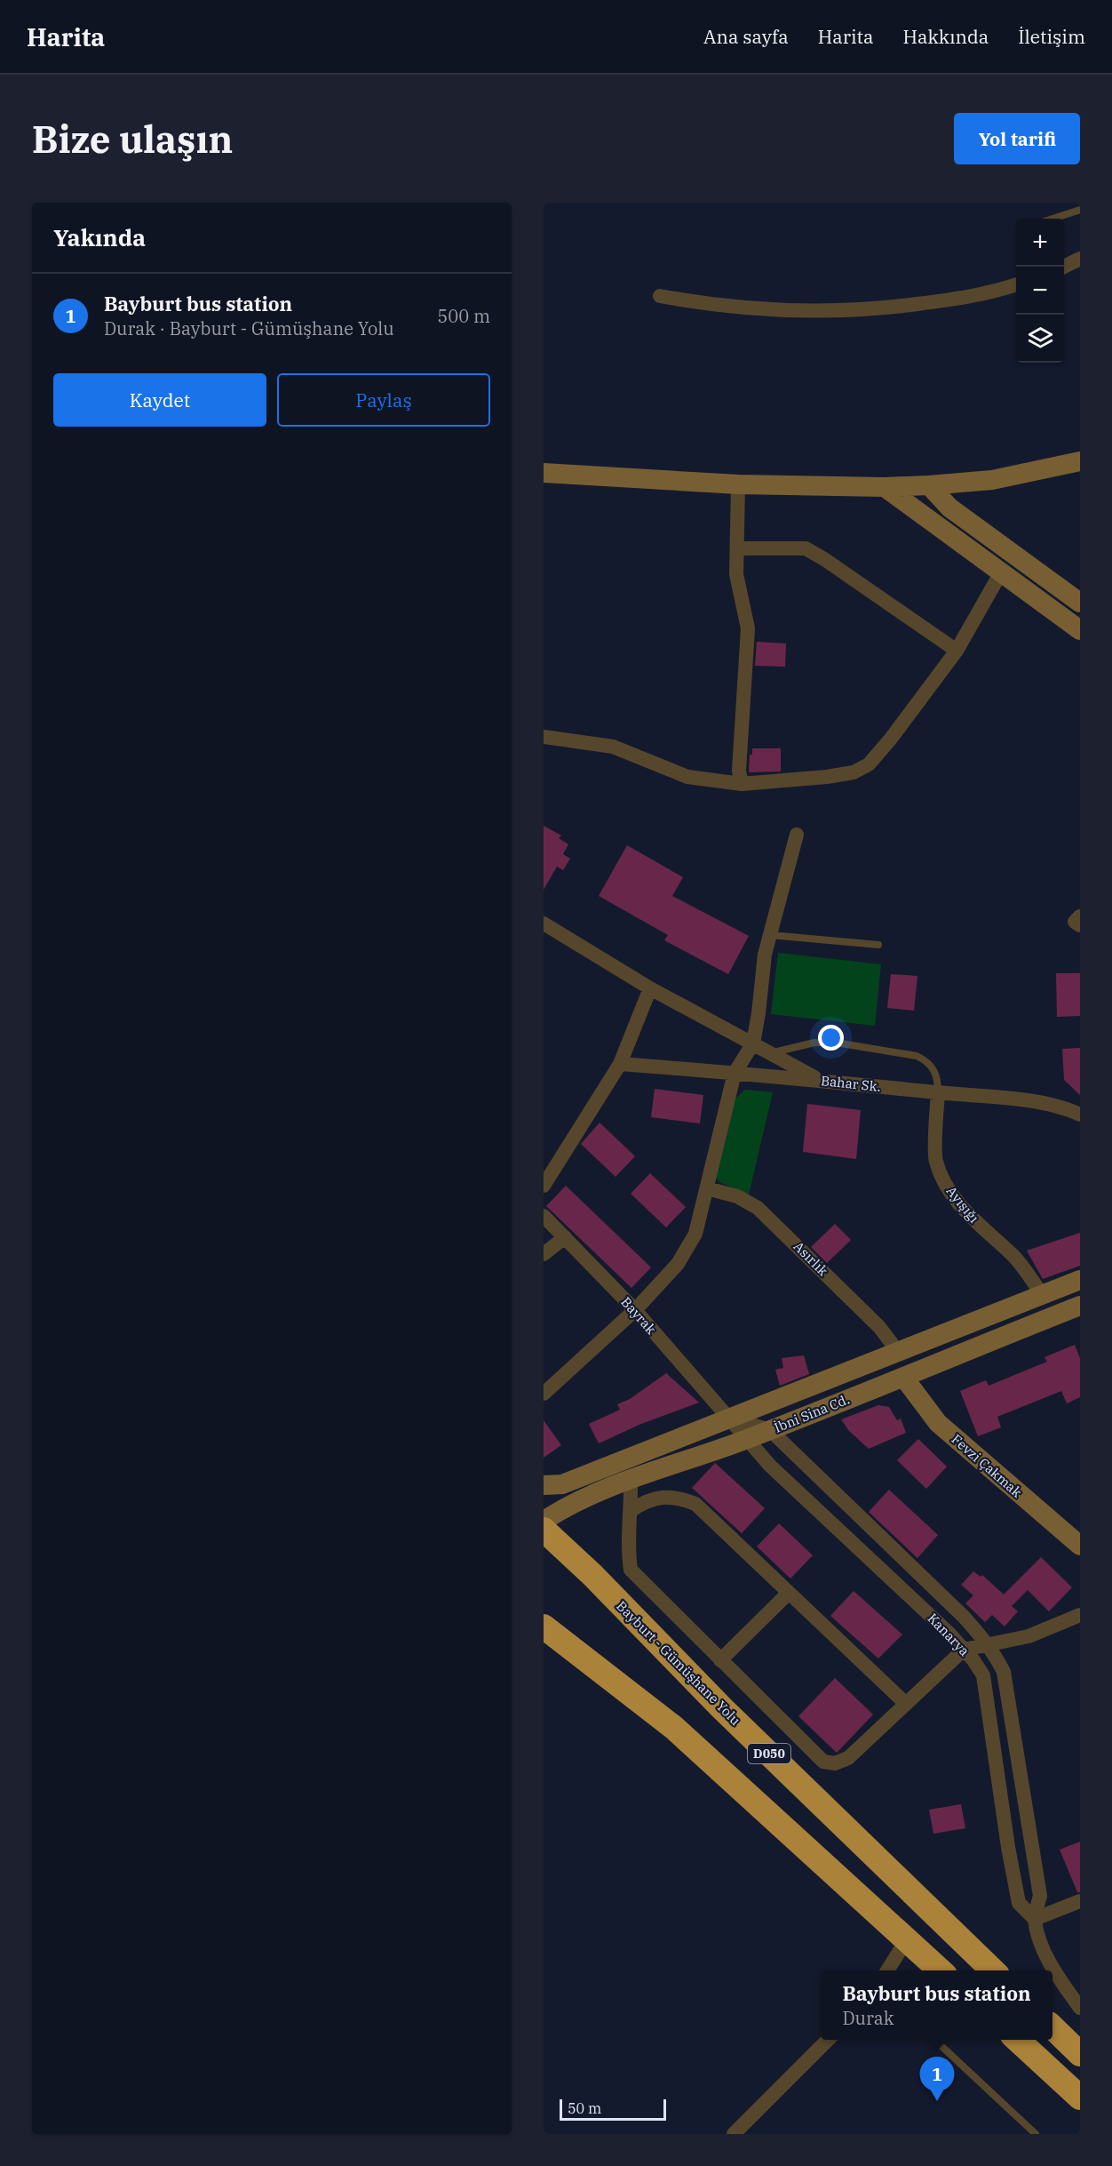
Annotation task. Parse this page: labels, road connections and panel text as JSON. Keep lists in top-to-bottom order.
{
  "streets": {
    "highway": ["Bayburt - Gümüşhane Yolu", "D050"],
    "main road": ["İbni Sina Cd.", "Fevzi Çakmak"],
    "street": [
      "Bahar Sk.",
      "Ayışığı",
      "Asırlık",
      "Bayrak",
      "Kanarya"
    ]
  },
  "crossings": [
    ["Bahar Sk.", "Ayışığı"],
    ["Ayışığı", "İbni Sina Cd."],
    ["Asırlık", "İbni Sina Cd."],
    ["Bayrak", "İbni Sina Cd."],
    ["Bayrak", "Kanarya"],
    ["İbni Sina Cd.", "Fevzi Çakmak"],
    ["İbni Sina Cd.", "Kanarya"]
  ],
  "scale_bar": "50 m",
  "page": {
    "header": "Harita",
    "nav": [
      "Ana sayfa",
      "Harita",
      "Hakkında",
      "İletişim"
    ],
    "buttons": [
      "Yol tarifi",
      ["Kaydet", "Paylaş"]
    ],
    "title": "Bize ulaşın",
    "heading": "Yakında",
    "map_buttons": ["+", "−"],
    "list": [
      {
        "mark": "1",
        "name": "Bayburt bus station",
        "note": "Durak · Bayburt - Gümüşhane Yolu",
        "value": "500 m"
      }
    ],
    "popup": ["Bayburt bus station", "Durak"],
    "pins": "1",
    "scale": "50 m"
  }
}
